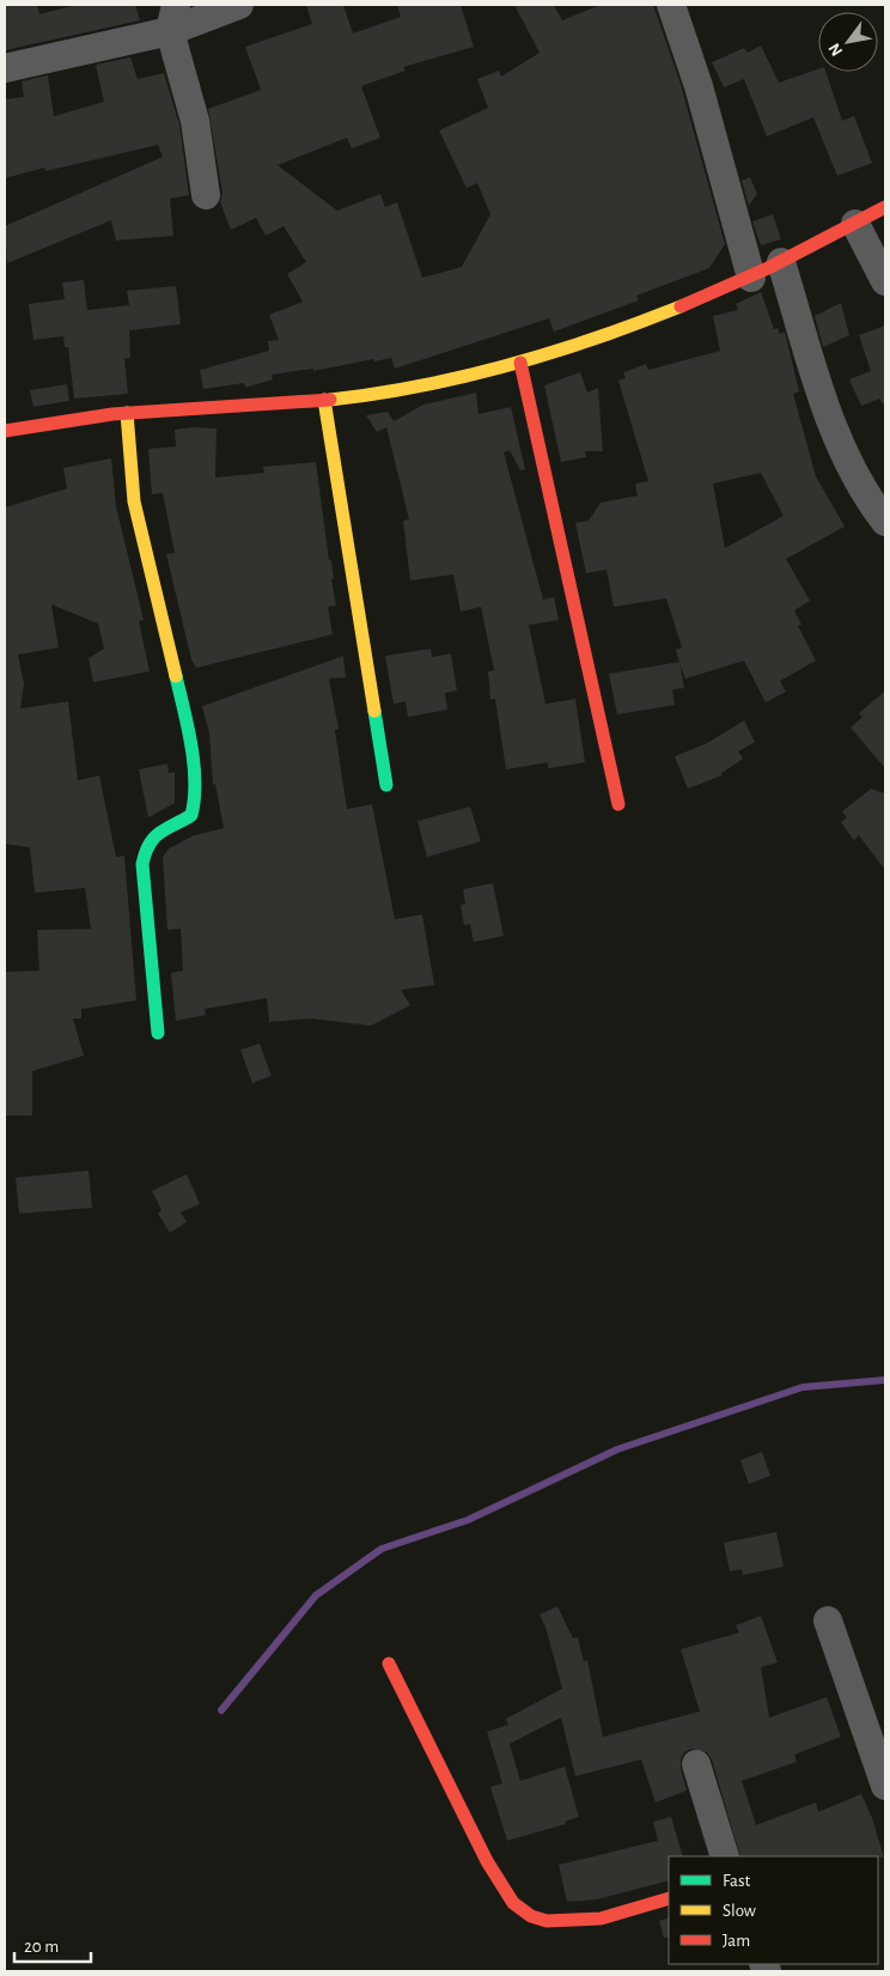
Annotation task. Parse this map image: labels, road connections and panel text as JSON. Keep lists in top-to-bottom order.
{
  "legend": ["Fast", "Slow", "Jam"],
  "scale_bar": "20 m",
  "north": "bottom left"
}
